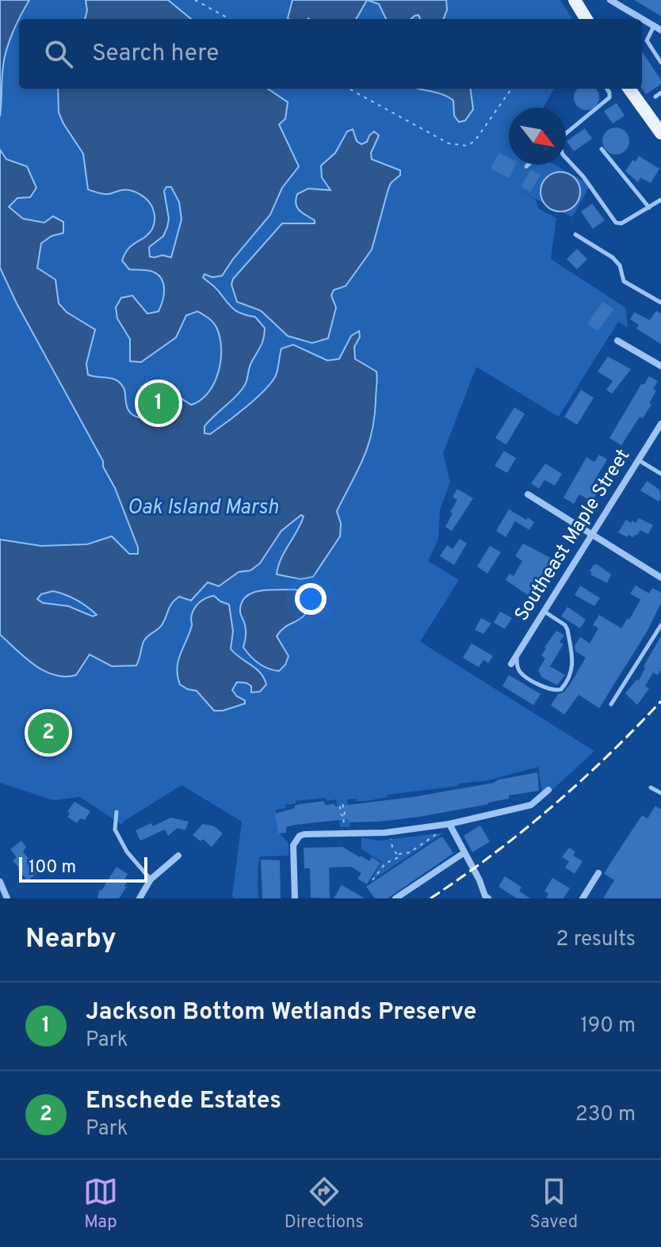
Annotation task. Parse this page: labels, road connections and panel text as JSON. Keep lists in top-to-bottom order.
{
  "streets": {
    "street": ["Southeast Maple Street"]
  },
  "water": ["Oak Island Marsh"],
  "scale_bar": "100 m",
  "north": "bottom right",
  "page": {
    "search": "Search here",
    "pins": ["1", "2"],
    "scale": "100 m",
    "heading": ["Nearby", "2 results"],
    "list": [
      {
        "mark": "1",
        "name": "Jackson Bottom Wetlands Preserve",
        "note": "Park",
        "value": "190 m"
      },
      {
        "mark": "2",
        "name": "Enschede Estates",
        "note": "Park",
        "value": "230 m"
      }
    ],
    "nav": ["Map", "Directions", "Saved"]
  }
}
